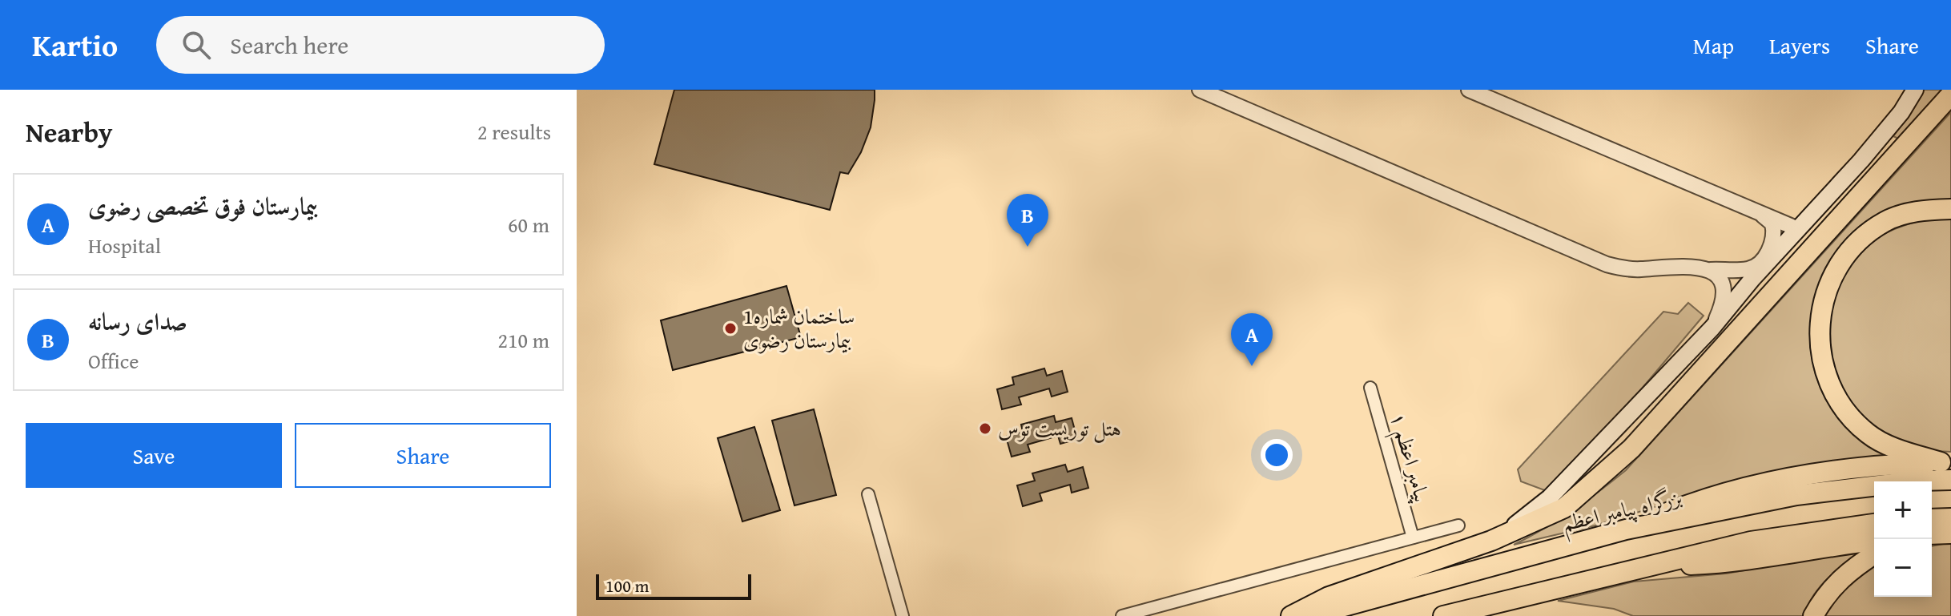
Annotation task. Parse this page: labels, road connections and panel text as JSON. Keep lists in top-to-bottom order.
{
  "streets": {
    "highway": ["بزرگراه پیامبر اعظم"],
    "street": ["پیامبر اعظم ۱"]
  },
  "places": ["ساختمان شماره1 بیمارستان رضوی", "هتل توریست توس"],
  "scale_bar": "100 m",
  "page": {
    "header": "Kartio",
    "search": "Search here",
    "nav": ["Map", "Layers", "Share"],
    "heading": ["Nearby", "2 results"],
    "list": [
      {
        "mark": "A",
        "name": "بیمارستان فوق تخصصی رضوی",
        "note": "Hospital",
        "value": "60 m"
      },
      {
        "mark": "B",
        "name": "صدای رسانه",
        "note": "Office",
        "value": "210 m"
      }
    ],
    "pins": ["B", "A"],
    "buttons": ["Save", "Share"],
    "map_buttons": ["+", "−"],
    "scale": "100 m"
  }
}
